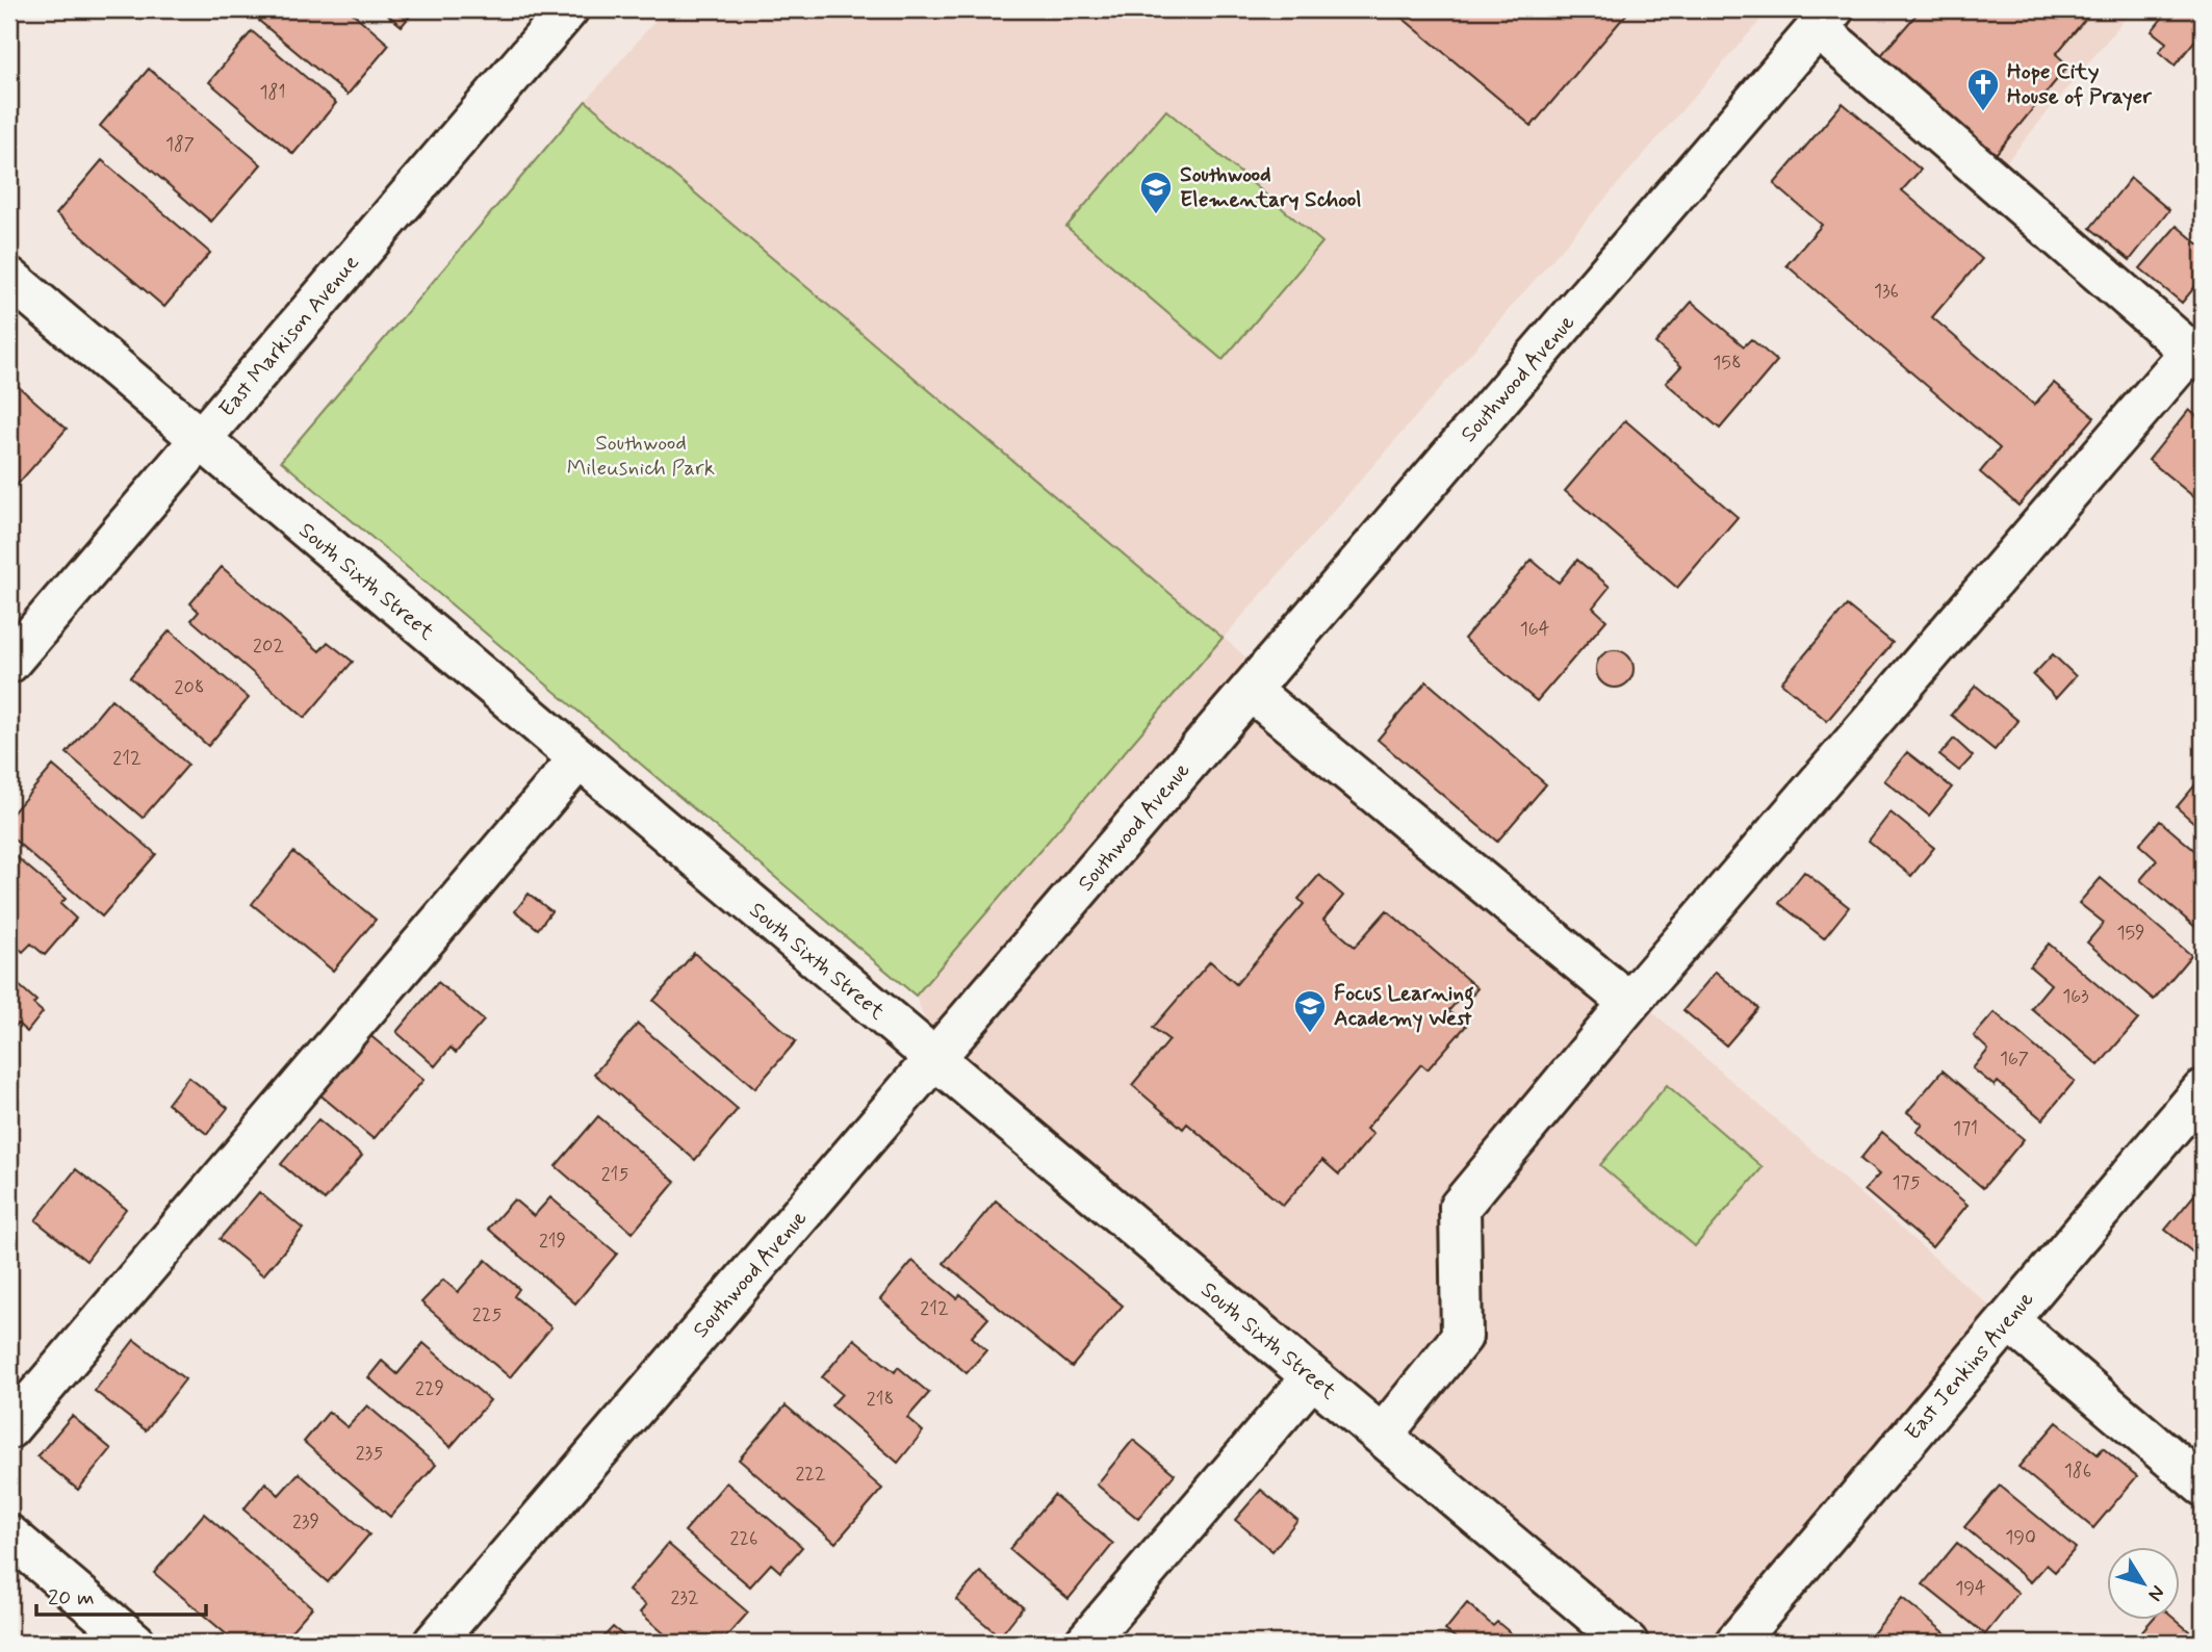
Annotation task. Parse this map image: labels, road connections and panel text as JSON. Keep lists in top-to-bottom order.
{
  "streets": {
    "street": [
      "East Markison Avenue",
      "Southwood Avenue",
      "South Sixth Street",
      "East Jenkins Avenue"
    ]
  },
  "crossings": [
    ["East Markison Avenue", "South Sixth Street"],
    ["Southwood Avenue", "South Sixth Street"]
  ],
  "parks": ["Southwood Mileusnich Park"],
  "places": {
    "church": ["Hope City House of Prayer"],
    "school or university": ["Southwood Elementary School", "Focus Learning Academy West"]
  },
  "house_numbers": [
    "181",
    "187",
    "136",
    "158",
    "164",
    "202",
    "208",
    "212",
    "159",
    "163",
    "167",
    "171",
    "215",
    "175",
    "219",
    "212",
    "225",
    "229",
    "218",
    "235",
    "186",
    "222",
    "239",
    "190",
    "226",
    "194",
    "232"
  ],
  "scale_bar": "20 m",
  "north": "bottom right"
}
